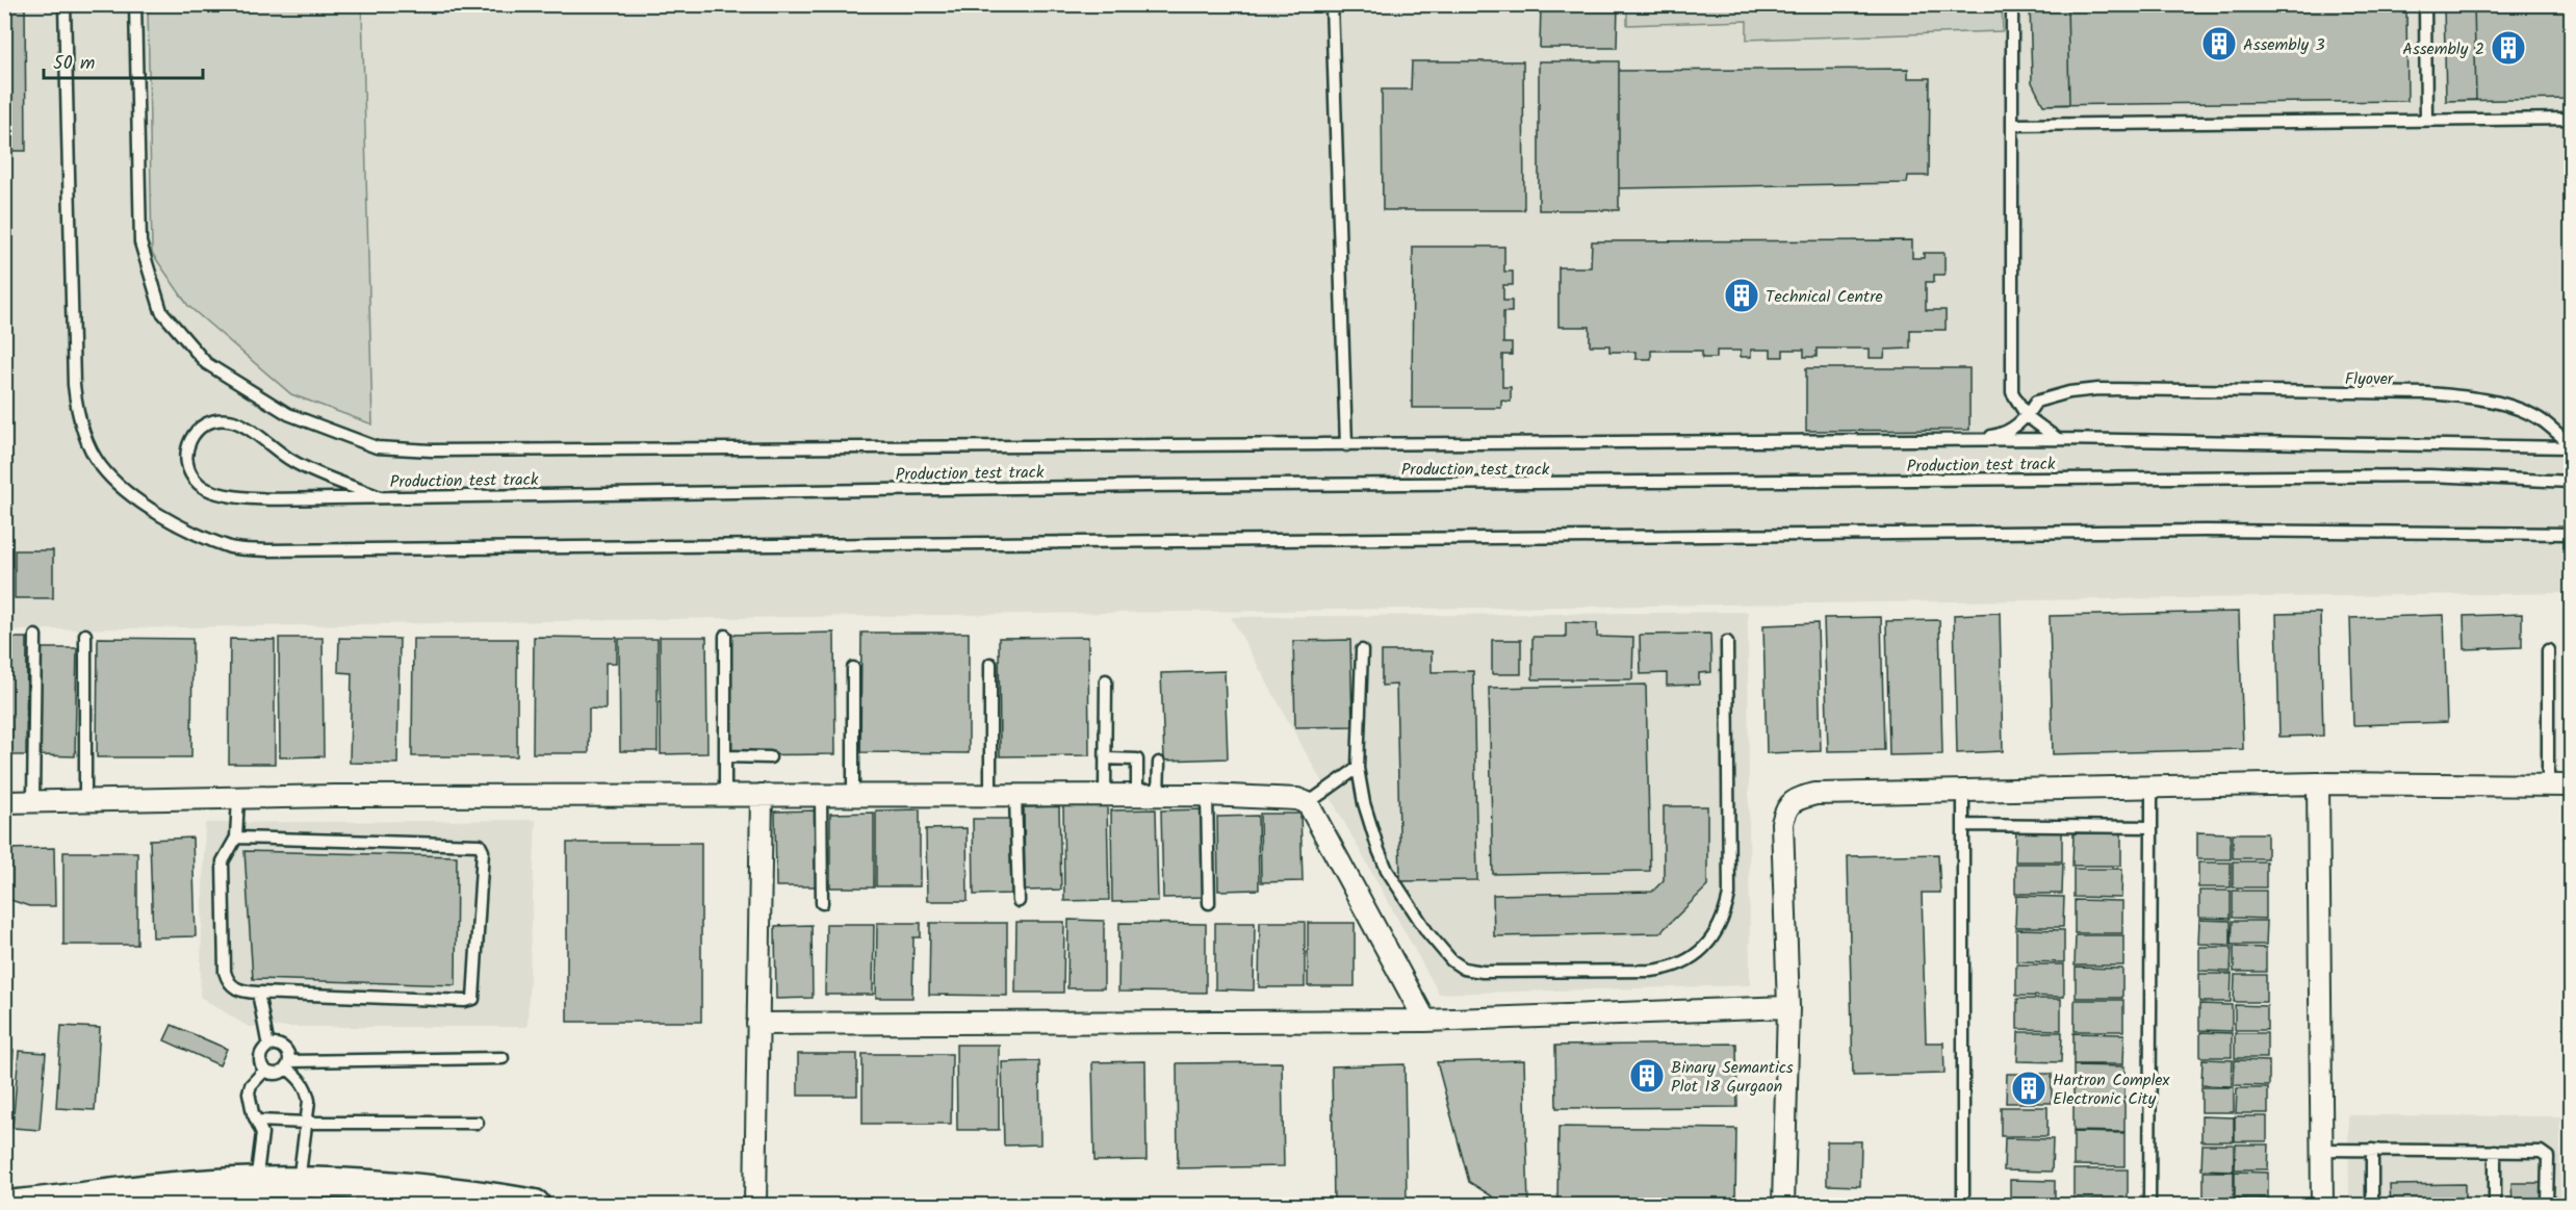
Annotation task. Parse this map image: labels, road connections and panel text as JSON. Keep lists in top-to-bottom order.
{
  "streets": {
    "lane": ["Flyover", "Production test track"]
  },
  "places": {
    "building": [
      "Assembly 3",
      "Assembly 2",
      "Technical Centre",
      "Binary Semantics Plot 18 Gurgaon",
      "Hartron Complex Electronic City"
    ]
  },
  "scale_bar": "50 m"
}
